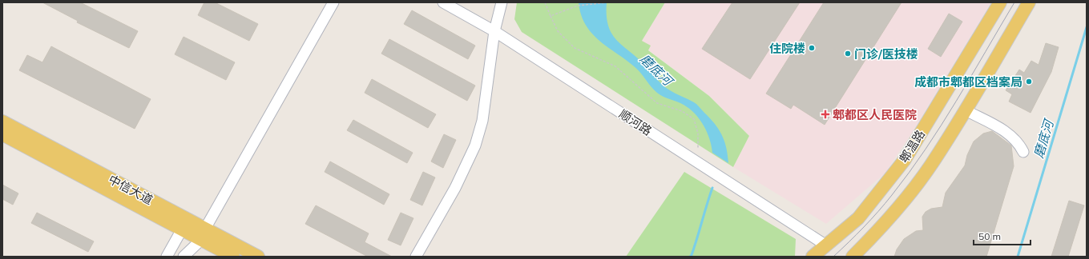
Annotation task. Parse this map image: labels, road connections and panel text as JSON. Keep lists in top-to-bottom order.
{
  "streets": {
    "main road": ["郫温路", "中信大道"],
    "street": ["顺河路"]
  },
  "crossings": [
    ["顺河路", "郫温路"]
  ],
  "water": ["磨底河"],
  "places": {
    "other": ["住院楼", "门诊/医技楼", "成都市郫都区档案局"],
    "health": ["郫都区人民医院"]
  },
  "scale_bar": "50 m"
}
